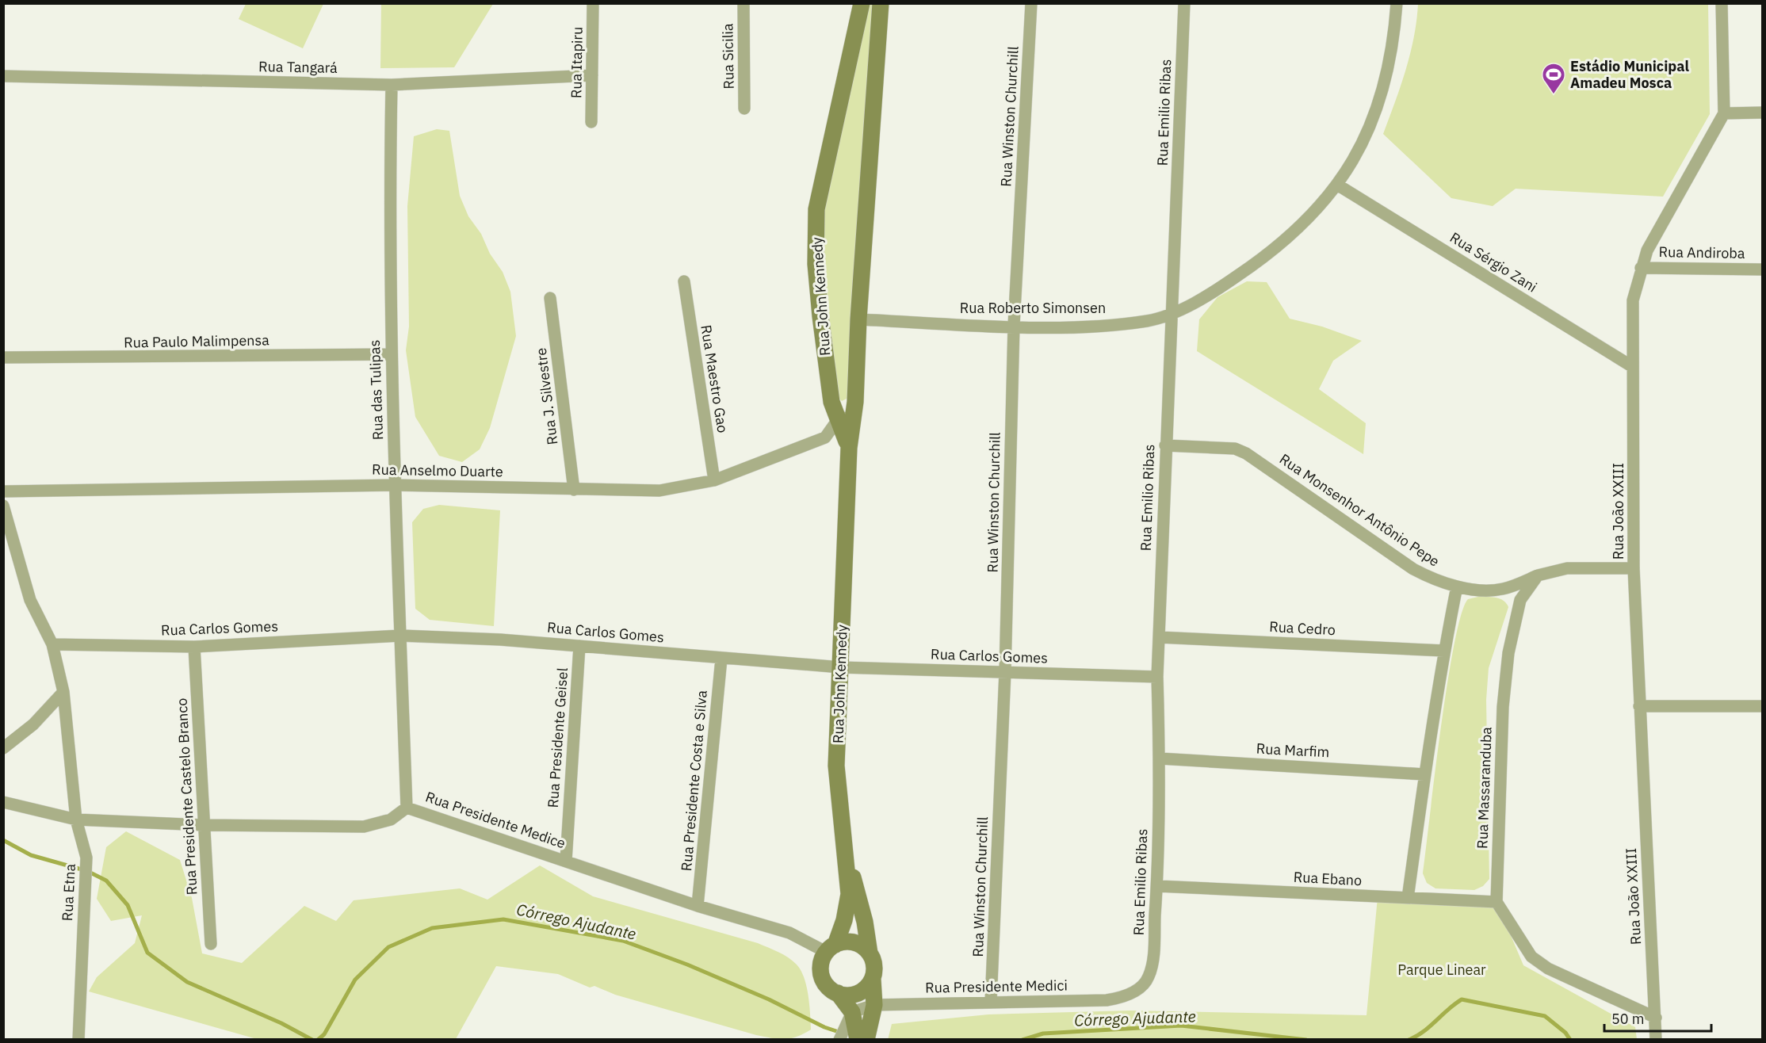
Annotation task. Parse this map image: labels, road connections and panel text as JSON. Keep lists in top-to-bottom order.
{
  "streets": {
    "street": [
      "Rua Sicilia",
      "Rua Itapiru",
      "Rua Tangará",
      "Rua Emilio Ribas",
      "Rua Winston Churchill",
      "Rua Andiroba",
      "Rua Sérgio Zani",
      "Rua John Kennedy",
      "Rua Roberto Simonsen",
      "Rua Paulo Malimpensa",
      "Rua Maestro Gao",
      "Rua das Tulipas",
      "Rua J. Silvestre",
      "Rua Anselmo Duarte",
      "Rua Monsenhor Antônio Pepe",
      "Rua João XXIII",
      "Rua Carlos Gomes",
      "Rua Cedro",
      "Rua Presidente Geisel",
      "Rua Marfim",
      "Rua Presidente Costa e Silva",
      "Rua Massaranduba",
      "Rua Presidente Castelo Branco",
      "Rua Presidente Medice",
      "Rua Ebano",
      "Rua Etna",
      "Rua Presidente Medici"
    ]
  },
  "crossings": [
    ["Rua Itapiru", "Rua Tangará"],
    ["Rua Tangará", "Rua das Tulipas"],
    ["Rua Emilio Ribas", "Rua Roberto Simonsen"],
    ["Rua Emilio Ribas", "Rua Monsenhor Antônio Pepe"],
    ["Rua Emilio Ribas", "Rua Carlos Gomes"],
    ["Rua Emilio Ribas", "Rua Cedro"],
    ["Rua Emilio Ribas", "Rua Marfim"],
    ["Rua Emilio Ribas", "Rua Ebano"],
    ["Rua Emilio Ribas", "Rua Presidente Medici"],
    ["Rua Winston Churchill", "Rua Roberto Simonsen"],
    ["Rua Winston Churchill", "Rua Carlos Gomes"],
    ["Rua Winston Churchill", "Rua Presidente Medici"],
    ["Rua Andiroba", "Rua João XXIII"],
    ["Rua Sérgio Zani", "Rua Roberto Simonsen"],
    ["Rua Sérgio Zani", "Rua João XXIII"],
    ["Rua John Kennedy", "Rua Roberto Simonsen"],
    ["Rua John Kennedy", "Rua Anselmo Duarte"],
    ["Rua John Kennedy", "Rua Carlos Gomes"],
    ["Rua John Kennedy", "Rua Presidente Medice"],
    ["Rua Paulo Malimpensa", "Rua das Tulipas"],
    ["Rua Maestro Gao", "Rua Anselmo Duarte"],
    ["Rua das Tulipas", "Rua Anselmo Duarte"],
    ["Rua das Tulipas", "Rua Carlos Gomes"],
    ["Rua das Tulipas", "Rua Presidente Medice"],
    ["Rua J. Silvestre", "Rua Anselmo Duarte"],
    ["Rua Monsenhor Antônio Pepe", "Rua Massaranduba"],
    ["Rua Carlos Gomes", "Rua Presidente Geisel"],
    ["Rua Carlos Gomes", "Rua Presidente Costa e Silva"],
    ["Rua Carlos Gomes", "Rua Presidente Castelo Branco"],
    ["Rua Carlos Gomes", "Rua Etna"],
    ["Rua Presidente Geisel", "Rua Presidente Medice"],
    ["Rua Presidente Costa e Silva", "Rua Presidente Medice"],
    ["Rua Massaranduba", "Rua Ebano"],
    ["Rua Presidente Castelo Branco", "Rua Presidente Medice"],
    ["Rua Presidente Medice", "Rua Etna"]
  ],
  "water": ["Córrego Ajudante"],
  "parks": ["Parque Linear"],
  "places": {
    "sports": ["Estádio Municipal Amadeu Mosca"]
  },
  "scale_bar": "50 m"
}
